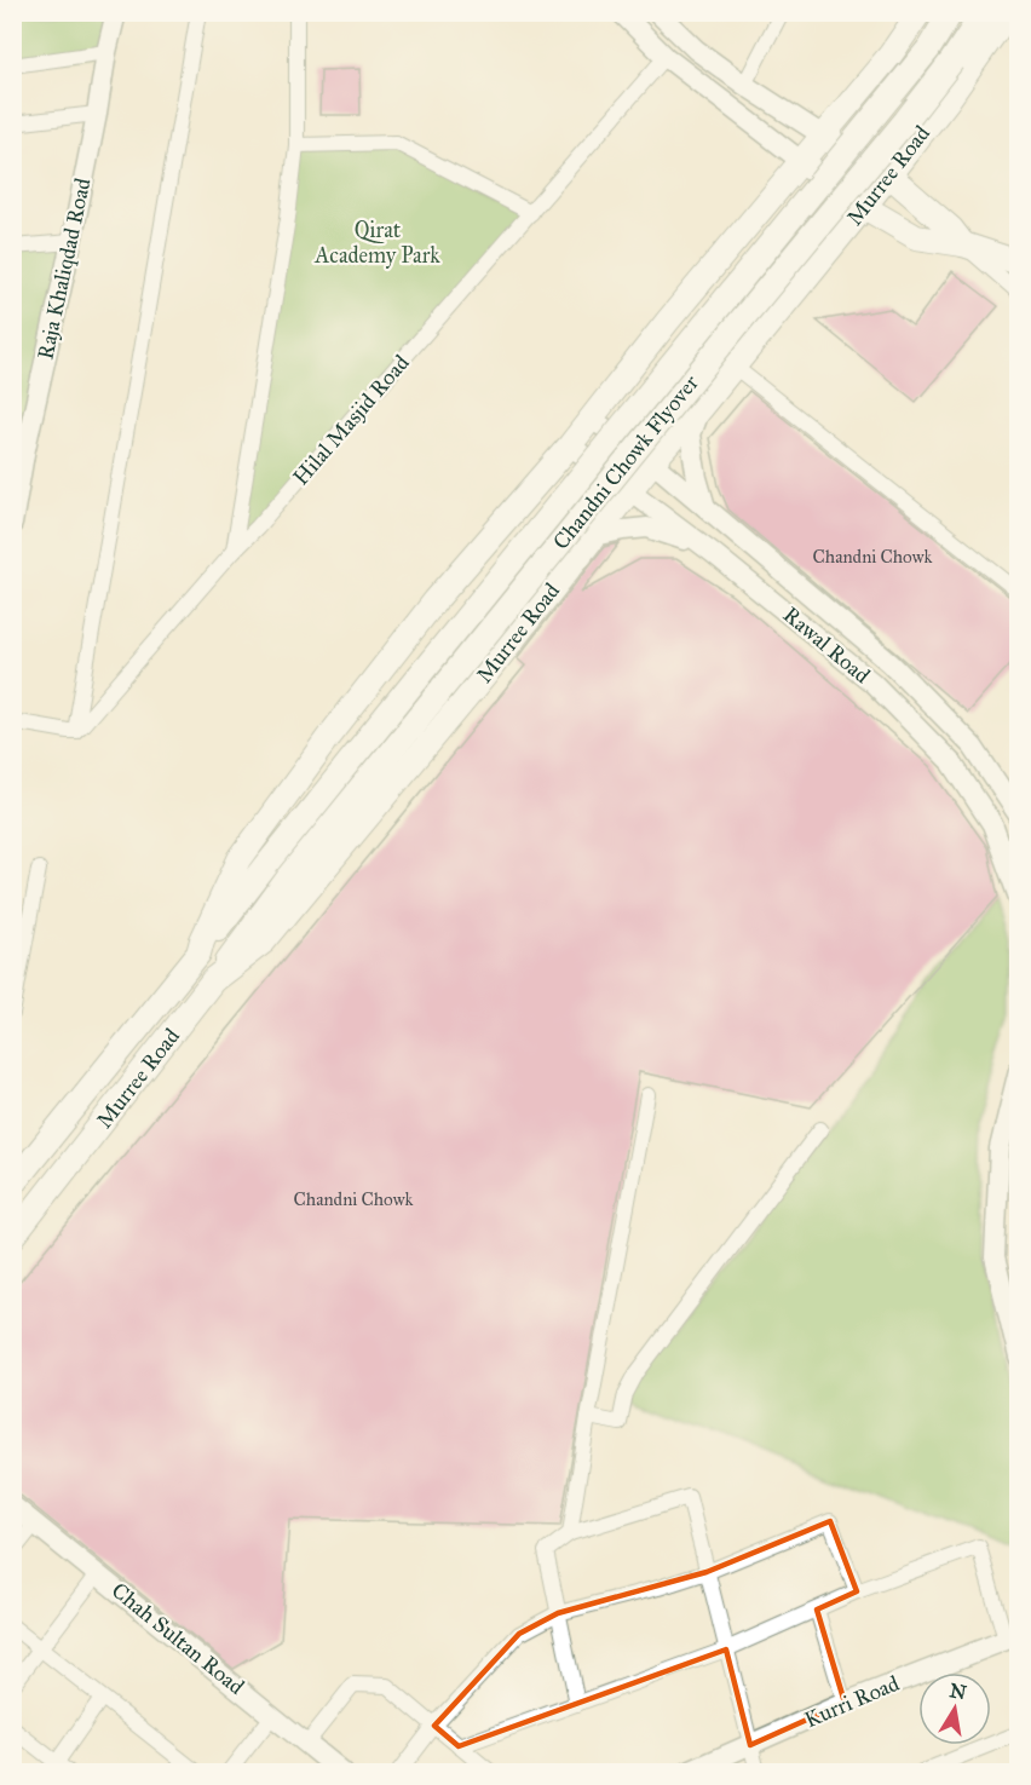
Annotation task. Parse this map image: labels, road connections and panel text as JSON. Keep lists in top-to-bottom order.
{
  "streets": {
    "main road": [
      "Murree Road",
      "Raja Khaliqdad Road",
      "Chandni Chowk Flyover",
      "Rawal Road",
      "Chah Sultan Road",
      "Kurri Road"
    ],
    "street": ["Hilal Masjid Road"]
  },
  "crossings": [
    ["Murree Road", "Chandni Chowk Flyover"],
    ["Murree Road", "Rawal Road"]
  ],
  "parks": ["Qirat Academy Park"],
  "house_numbers": ["Chandni Chowk", "Chandni Chowk"],
  "north": "top"
}
